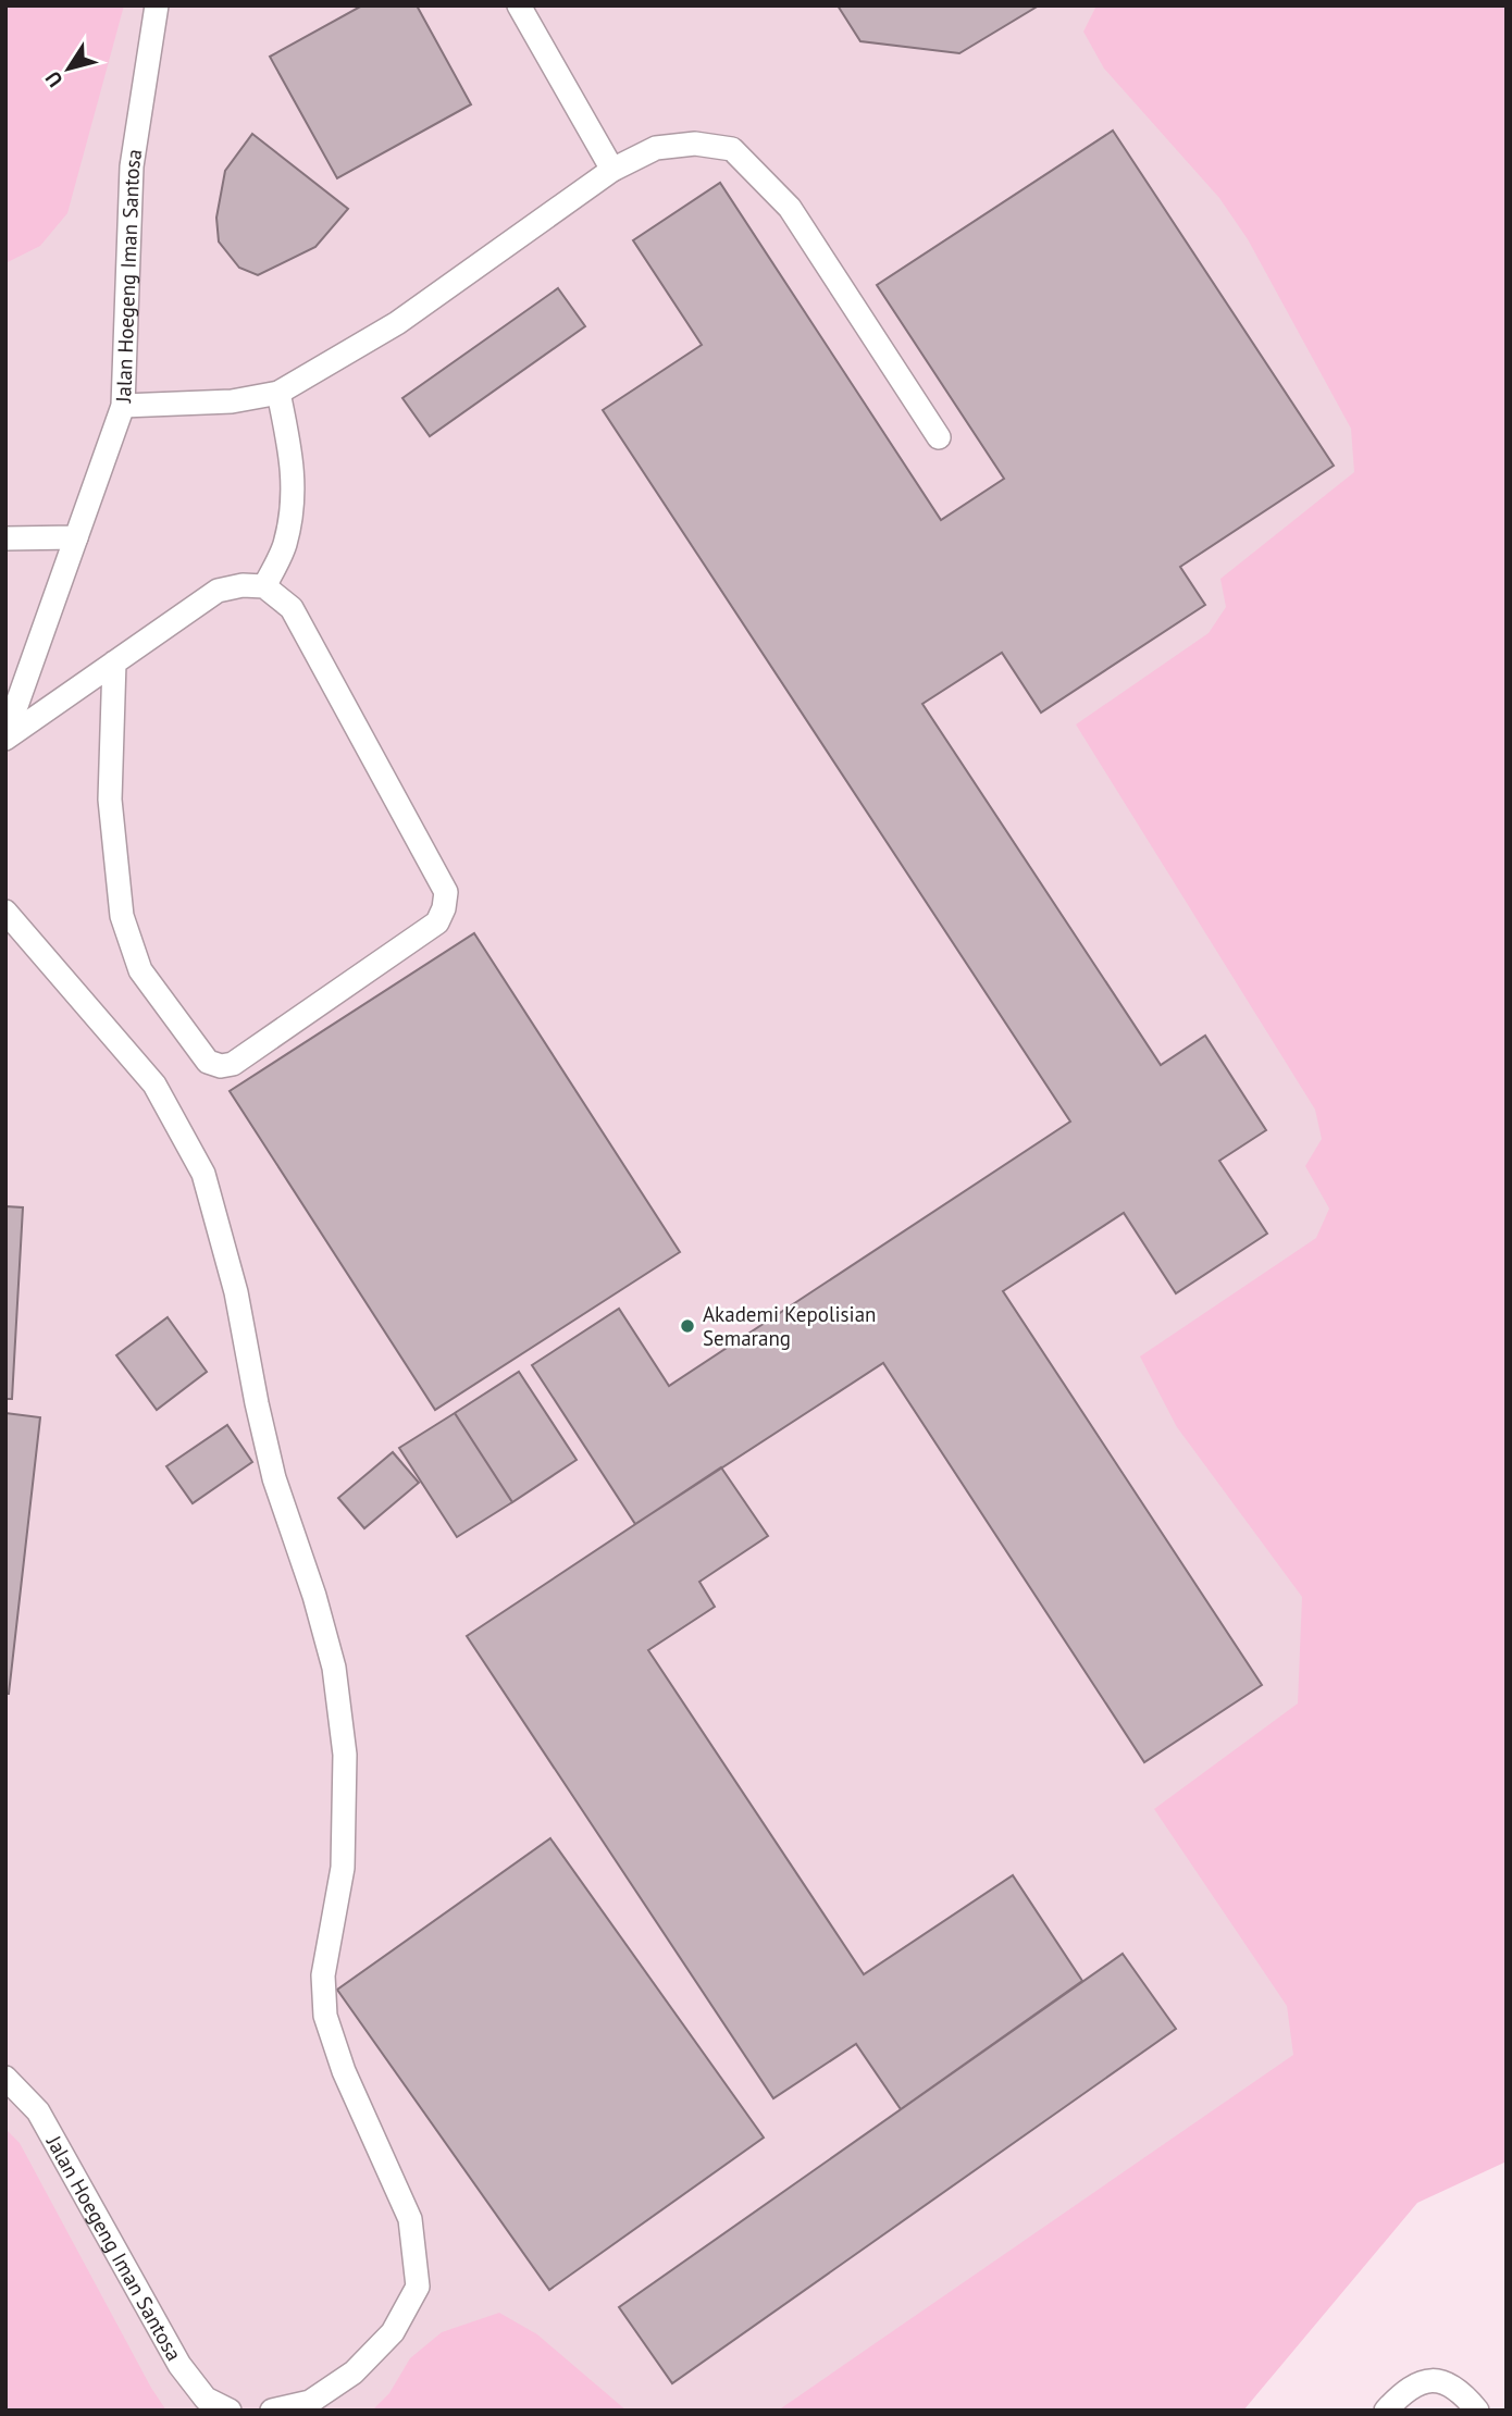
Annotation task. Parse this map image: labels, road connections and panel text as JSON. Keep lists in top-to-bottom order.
{
  "streets": {
    "lane": ["Jalan Hoegeng Iman Santosa"]
  },
  "places": ["Akademi Kepolisian Semarang"],
  "north": "bottom left"
}
